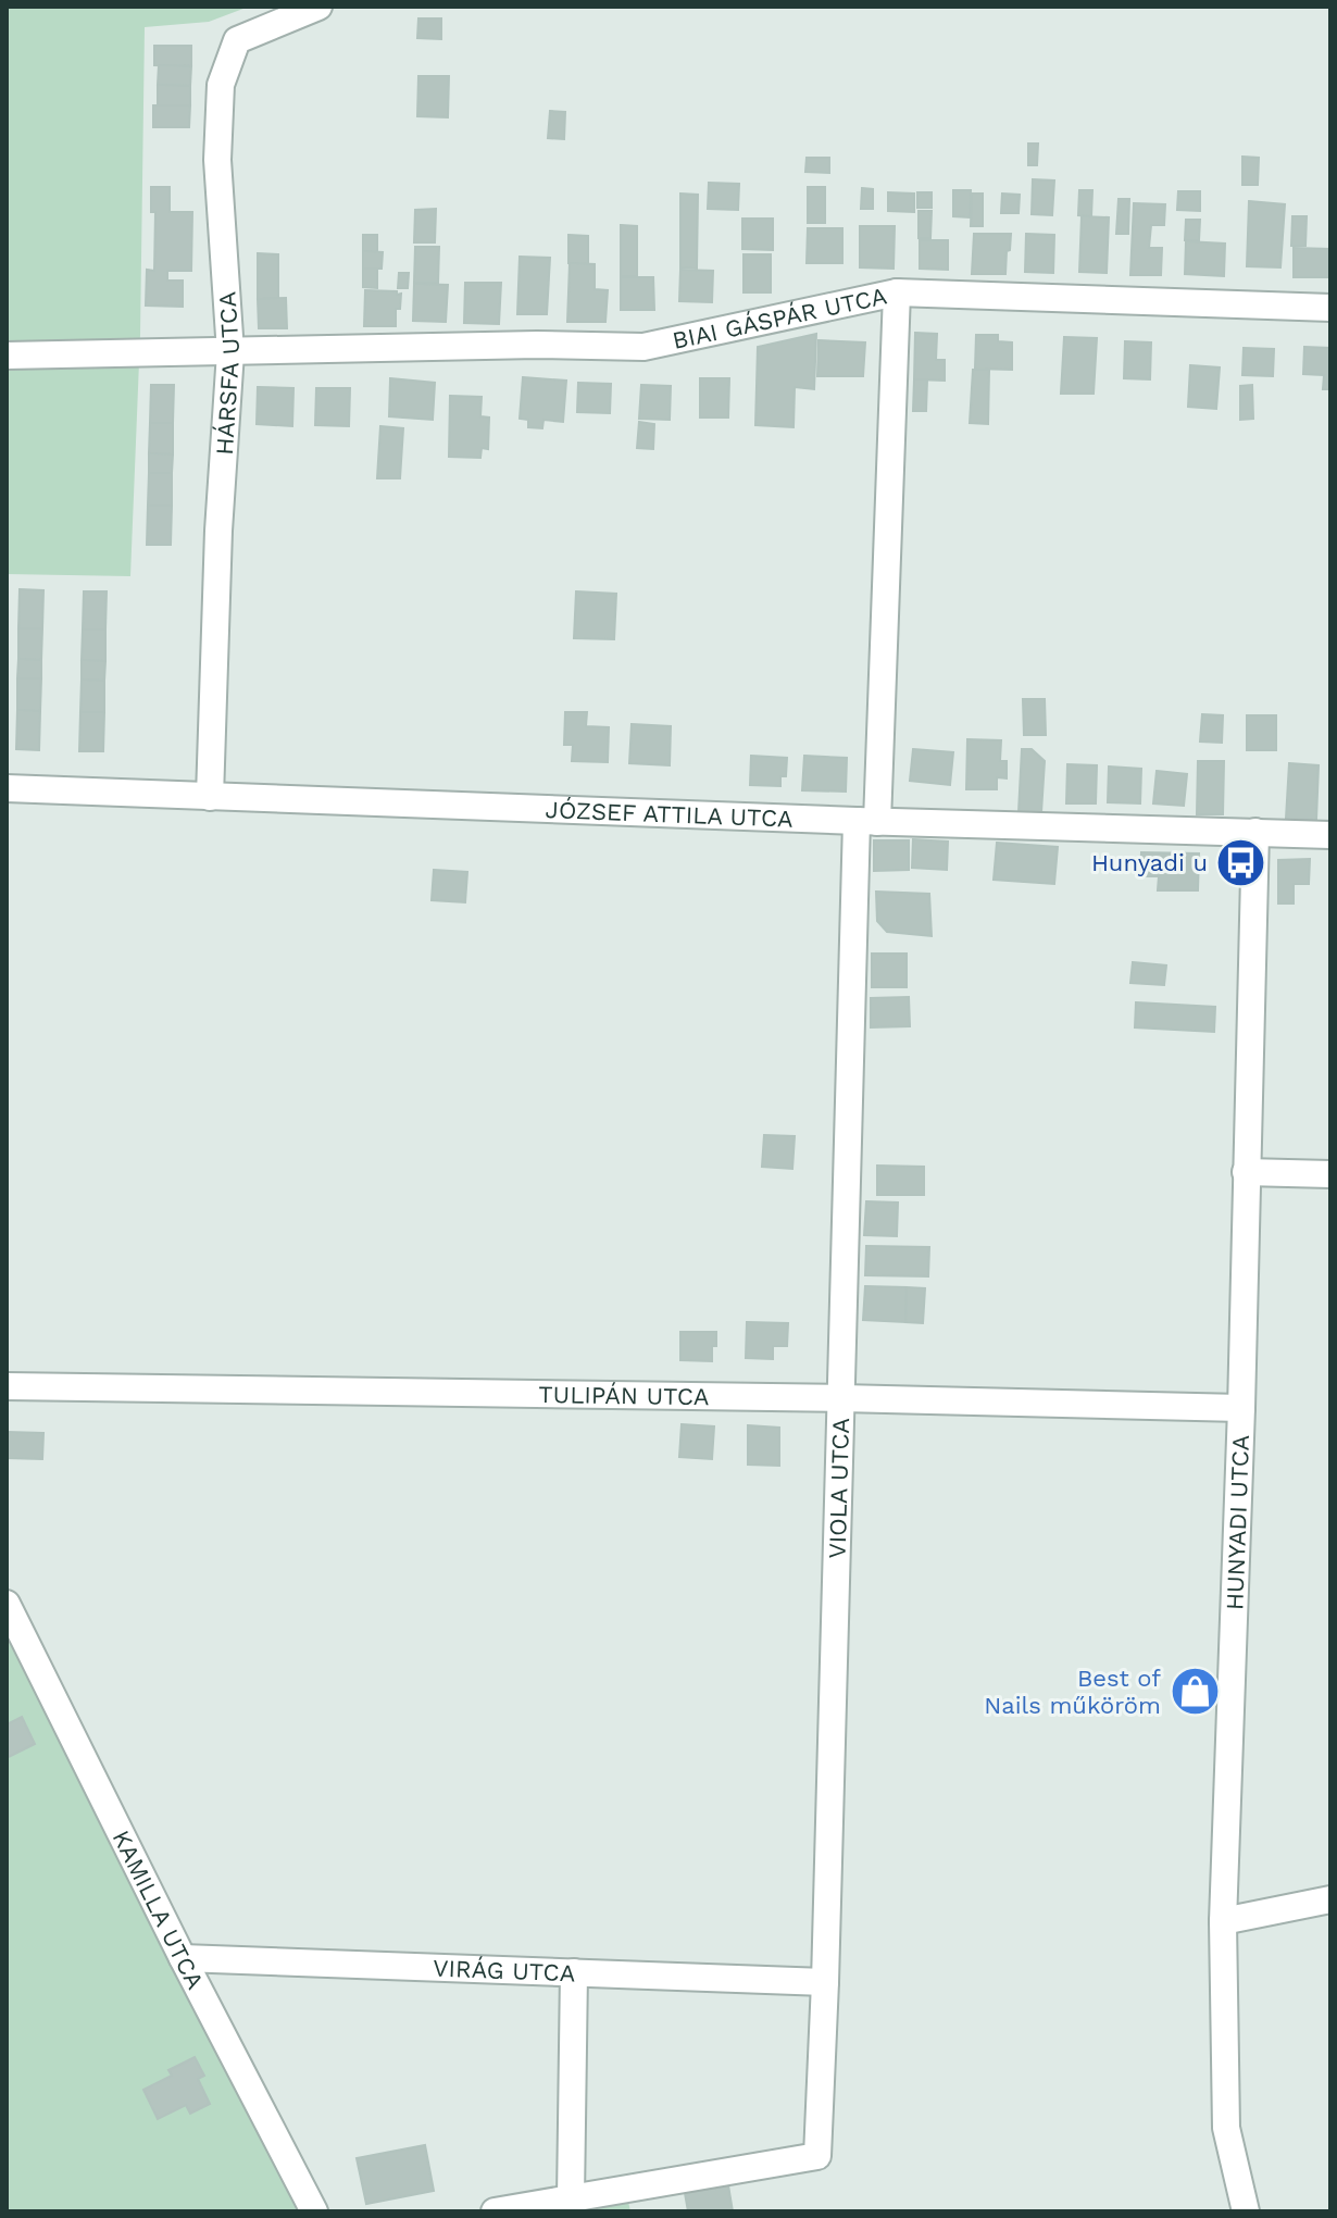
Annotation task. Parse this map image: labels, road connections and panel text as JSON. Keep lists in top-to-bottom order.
{
  "streets": {
    "street": [
      "BIAI GÁSPÁR UTCA",
      "HÁRSFA UTCA",
      "JÓZSEF ATTILA UTCA",
      "TULIPÁN UTCA",
      "VIOLA UTCA",
      "HUNYADI UTCA",
      "KAMILLA UTCA",
      "VIRÁG UTCA"
    ]
  },
  "crossings": [
    ["BIAI GÁSPÁR UTCA", "HÁRSFA UTCA"],
    ["BIAI GÁSPÁR UTCA", "VIOLA UTCA"],
    ["HÁRSFA UTCA", "JÓZSEF ATTILA UTCA"],
    ["JÓZSEF ATTILA UTCA", "VIOLA UTCA"],
    ["JÓZSEF ATTILA UTCA", "HUNYADI UTCA"],
    ["TULIPÁN UTCA", "VIOLA UTCA"],
    ["TULIPÁN UTCA", "HUNYADI UTCA"],
    ["VIOLA UTCA", "VIRÁG UTCA"],
    ["KAMILLA UTCA", "VIRÁG UTCA"]
  ],
  "places": {
    "bus stop": ["Hunyadi u"],
    "shop": ["Best of Nails műköröm"]
  }
}
